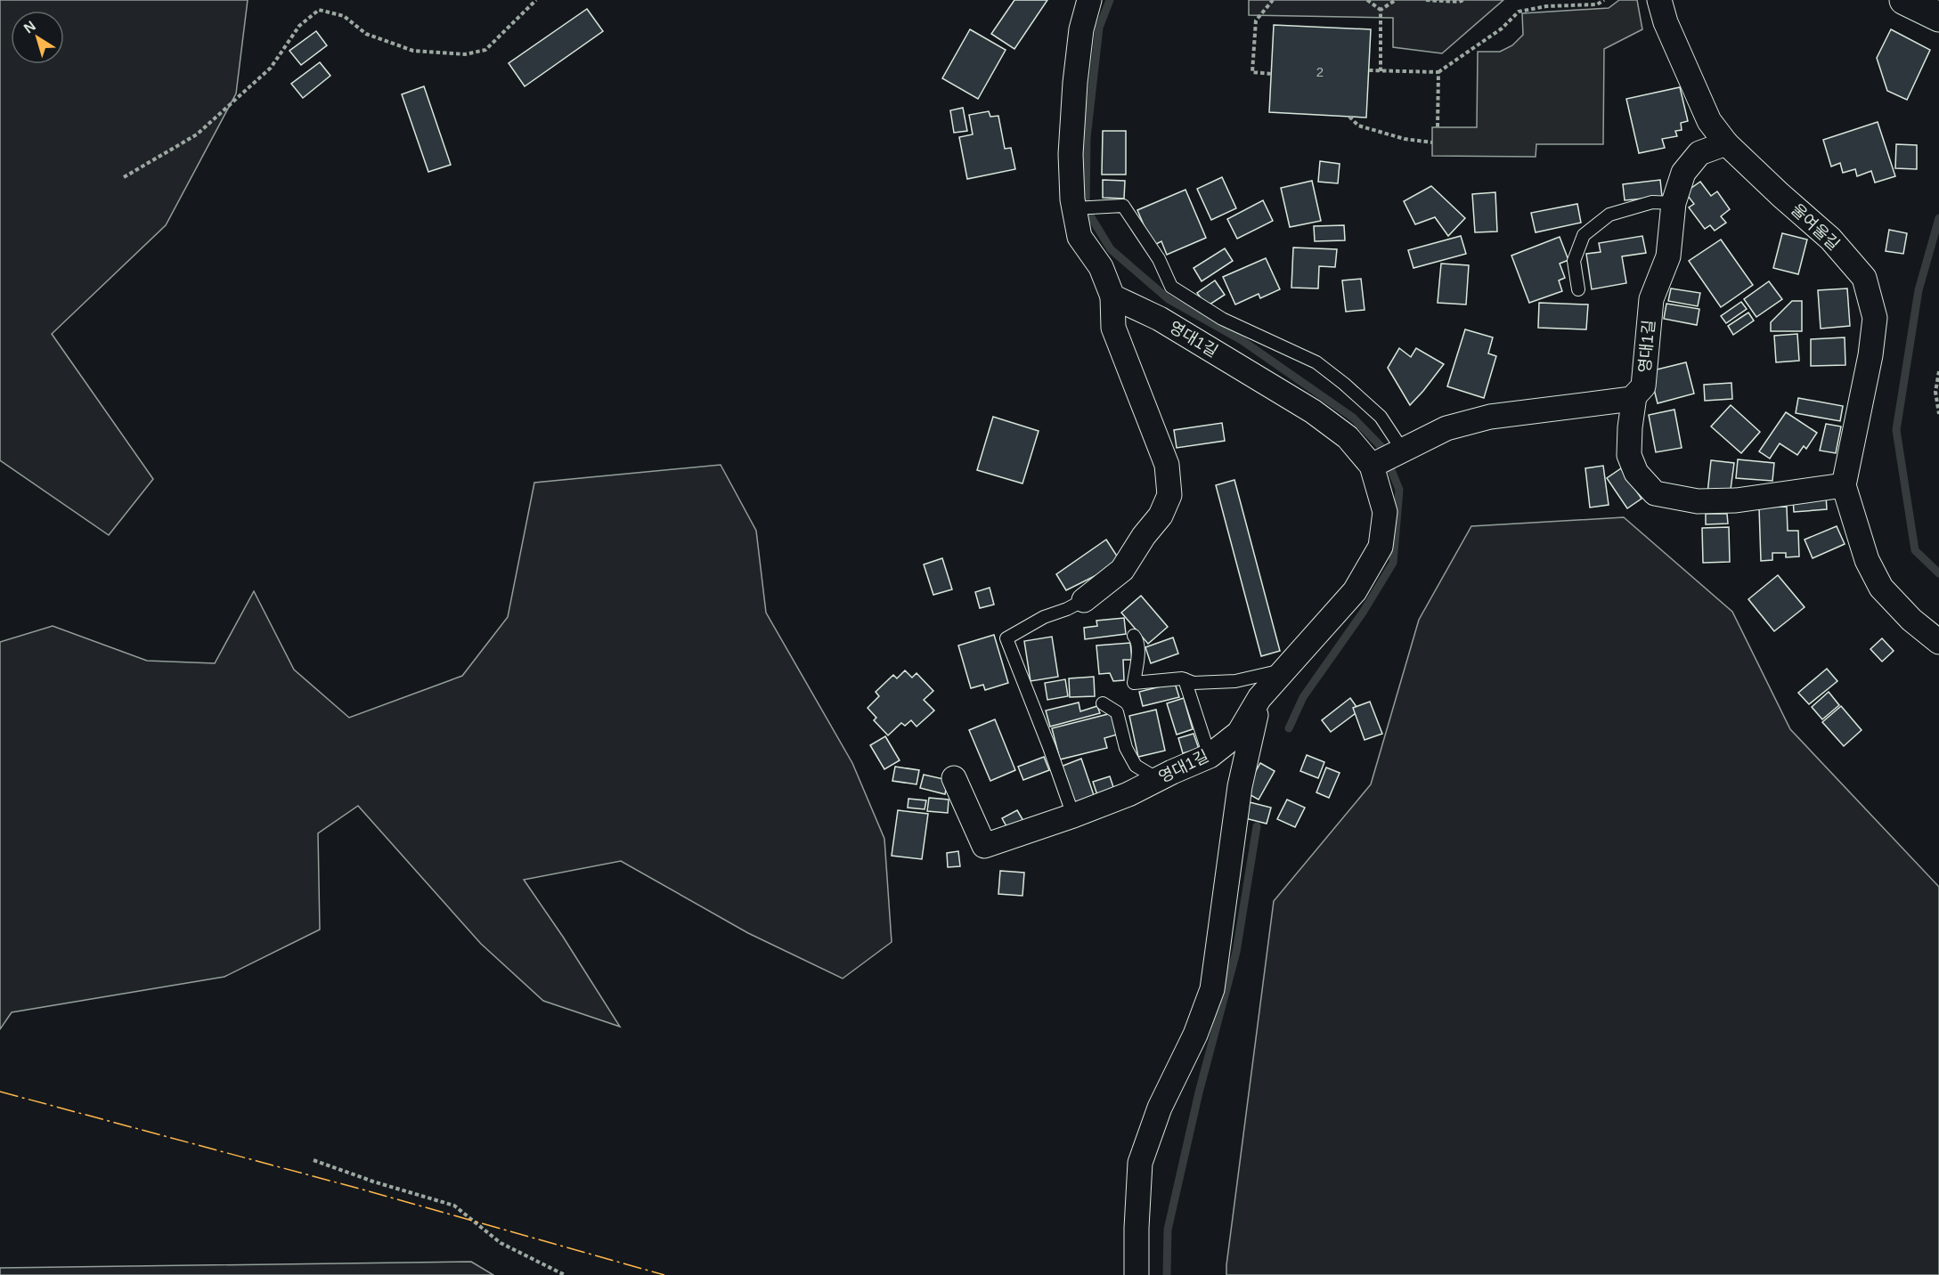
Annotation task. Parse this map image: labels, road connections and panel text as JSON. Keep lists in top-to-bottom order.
{
  "streets": {
    "street": ["울여울길", "영대1길"]
  },
  "crossings": [
    ["울여울길", "영대1길"]
  ],
  "house_numbers": ["2"],
  "north": "top left"
}
